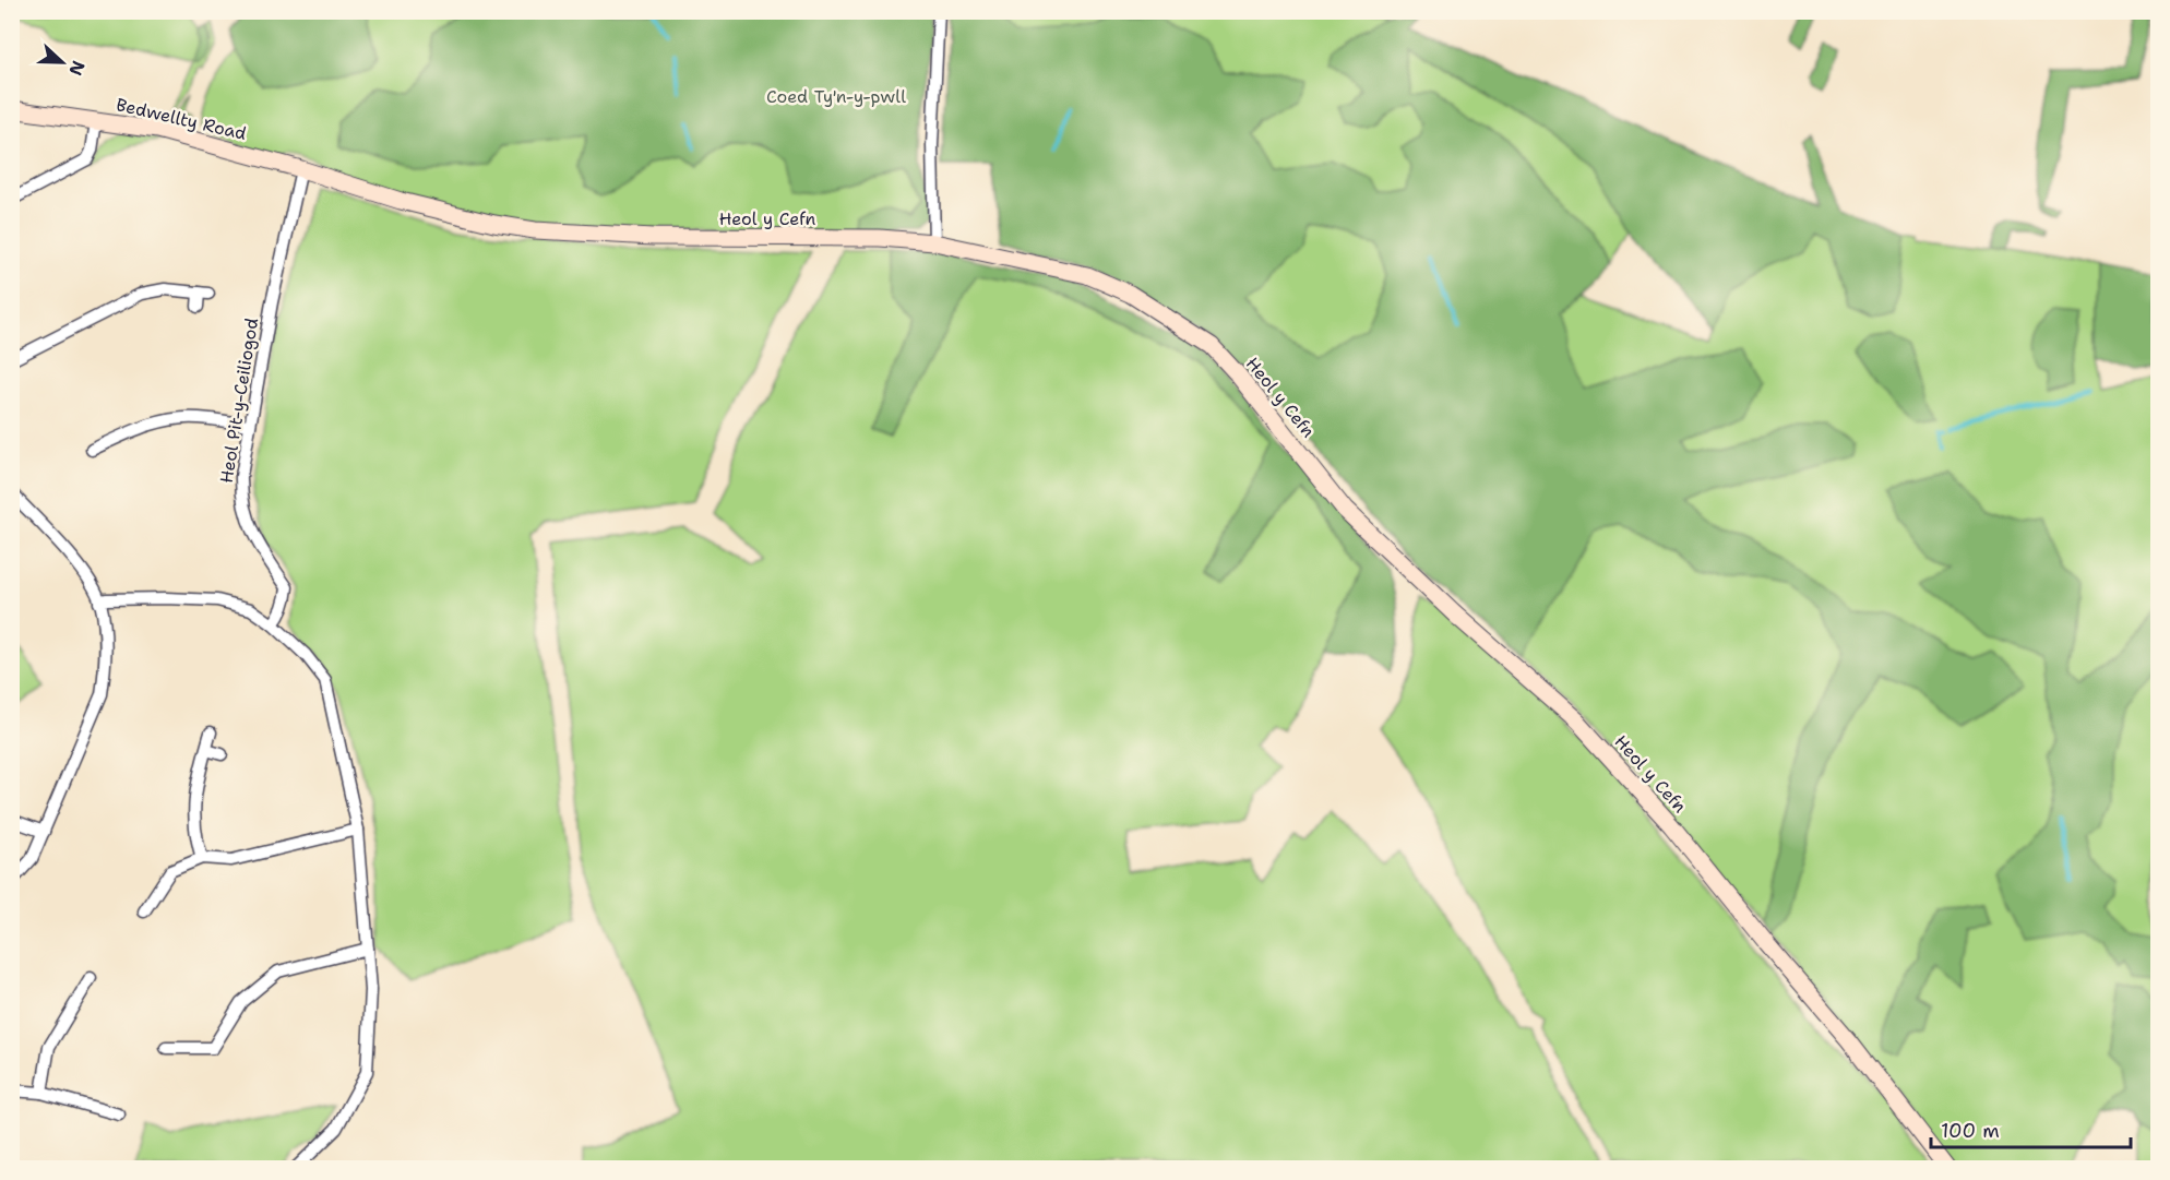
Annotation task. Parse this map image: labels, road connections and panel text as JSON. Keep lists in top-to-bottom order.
{
  "streets": {
    "street": ["Bedwellty Road", "Heol y Cefn", "Heol Pit-y-Ceiliogod"]
  },
  "crossings": [
    ["Bedwellty Road", "Heol y Cefn"],
    ["Bedwellty Road", "Heol Pit-y-Ceiliogod"],
    ["Heol y Cefn", "Heol Pit-y-Ceiliogod"]
  ],
  "parks": ["Coed Ty'n-y-pwll"],
  "scale_bar": "100 m",
  "north": "right"
}
